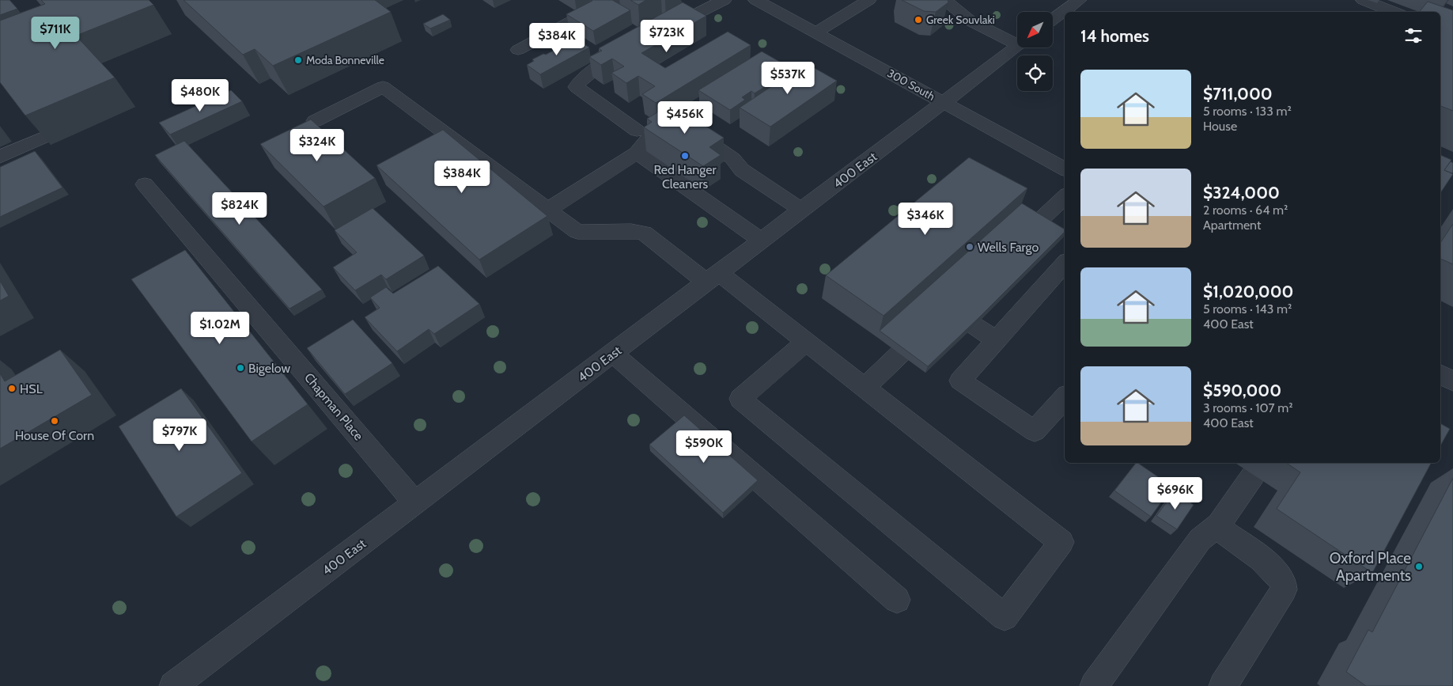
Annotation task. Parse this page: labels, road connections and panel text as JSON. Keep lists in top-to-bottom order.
{
  "streets": {
    "street": ["300 South", "400 East", "Chapman Place"]
  },
  "crossings": [
    ["300 South", "400 East"],
    ["400 East", "Chapman Place"]
  ],
  "places": [
    "Greek Souvlaki",
    "Moda Bonneville",
    "Red Hanger Cleaners",
    "Wells Fargo",
    "Bigelow",
    "HSL",
    "House Of Corn",
    "Oxford Place Apartments"
  ],
  "north": "bottom left",
  "page": {
    "heading": "14 homes",
    "price": [
      "$711K",
      "$723K",
      "$384K",
      "$537K",
      "$480K",
      "$456K",
      "$324K",
      "$384K",
      "$824K",
      "$346K",
      "$1.02M",
      "$797K",
      "$590K",
      "$696K"
    ],
    "list": [
      {
        "name": "$711,000",
        "note": "5 rooms · 133 m² · House"
      },
      {
        "name": "$324,000",
        "note": "2 rooms · 64 m² · Apartment"
      },
      {
        "name": "$1,020,000",
        "note": "5 rooms · 143 m² · 400 East"
      },
      {
        "name": "$590,000",
        "note": "3 rooms · 107 m² · 400 East"
      }
    ]
  }
}
